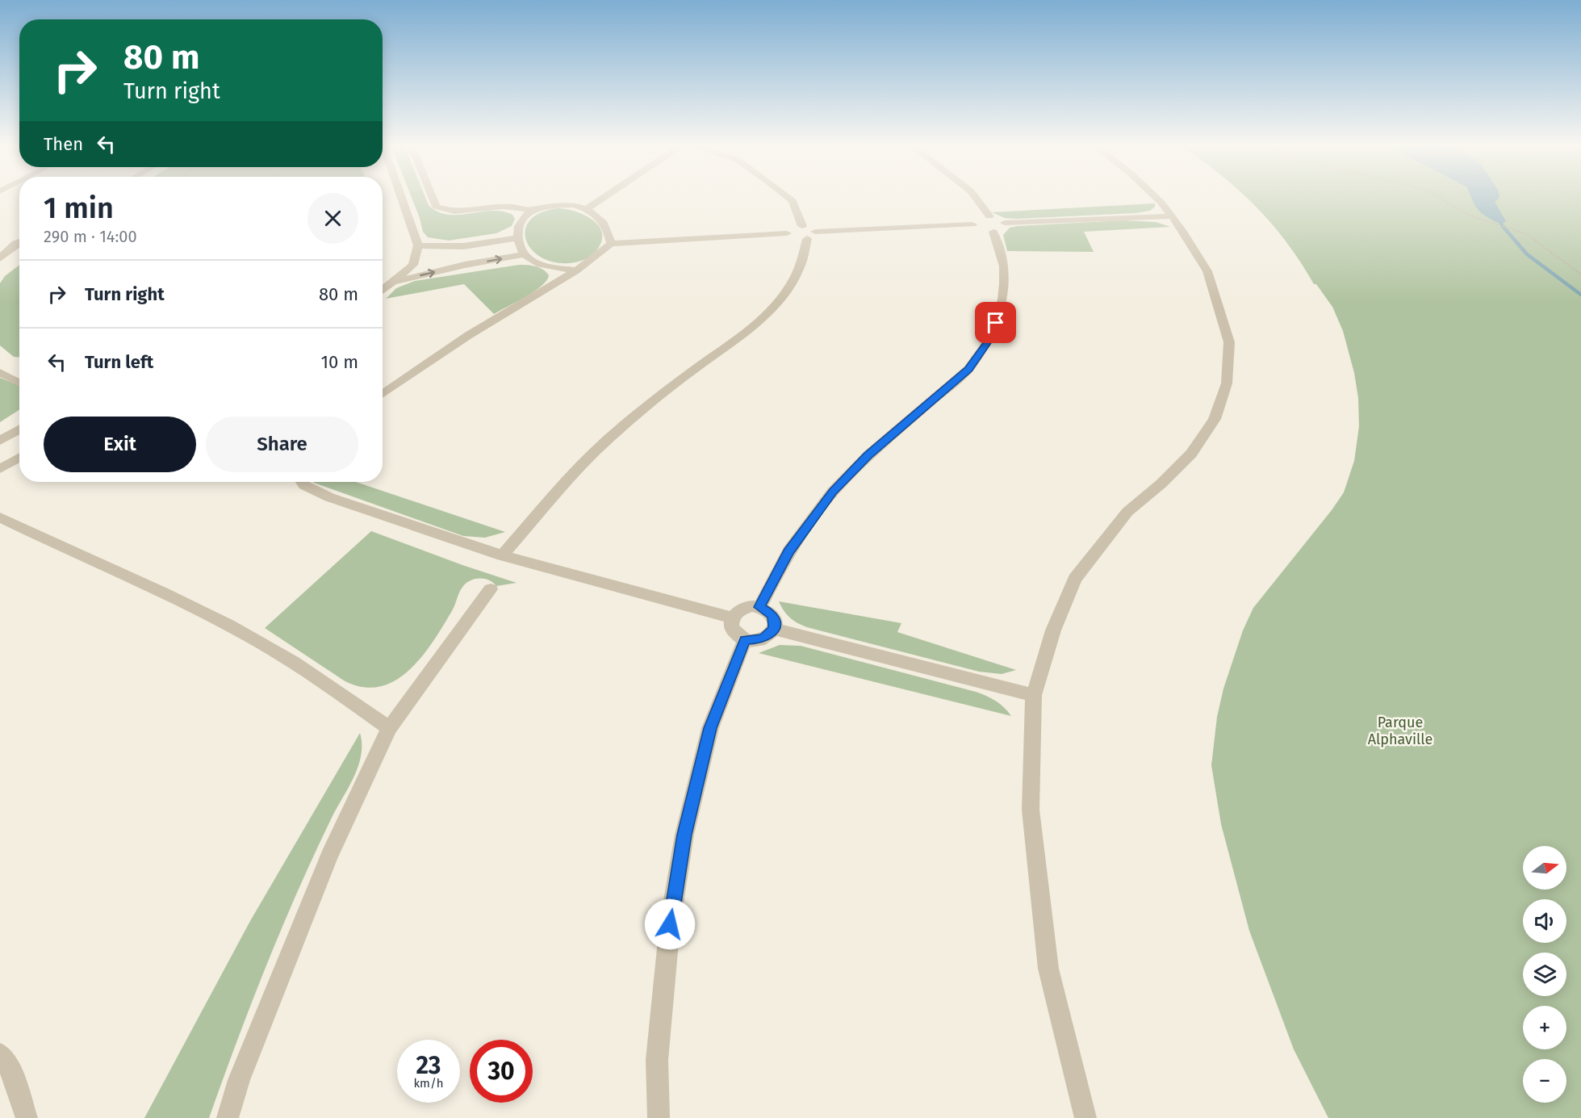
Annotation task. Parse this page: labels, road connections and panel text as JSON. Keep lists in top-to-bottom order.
{
  "parks": ["Parque Alphaville"],
  "north": "right",
  "page": {
    "turn": ["80 m", "Turn right"],
    "then": "Then",
    "heading": ["1 min", "290 m · 14:00"],
    "list": [
      {
        "name": "Turn right",
        "value": "80 m"
      },
      {
        "name": "Turn left",
        "value": "10 m"
      }
    ],
    "buttons": ["Exit", "Share"],
    "map_buttons": ["+", "−"],
    "speed": "23 km/h",
    "limit": "30"
  }
}
